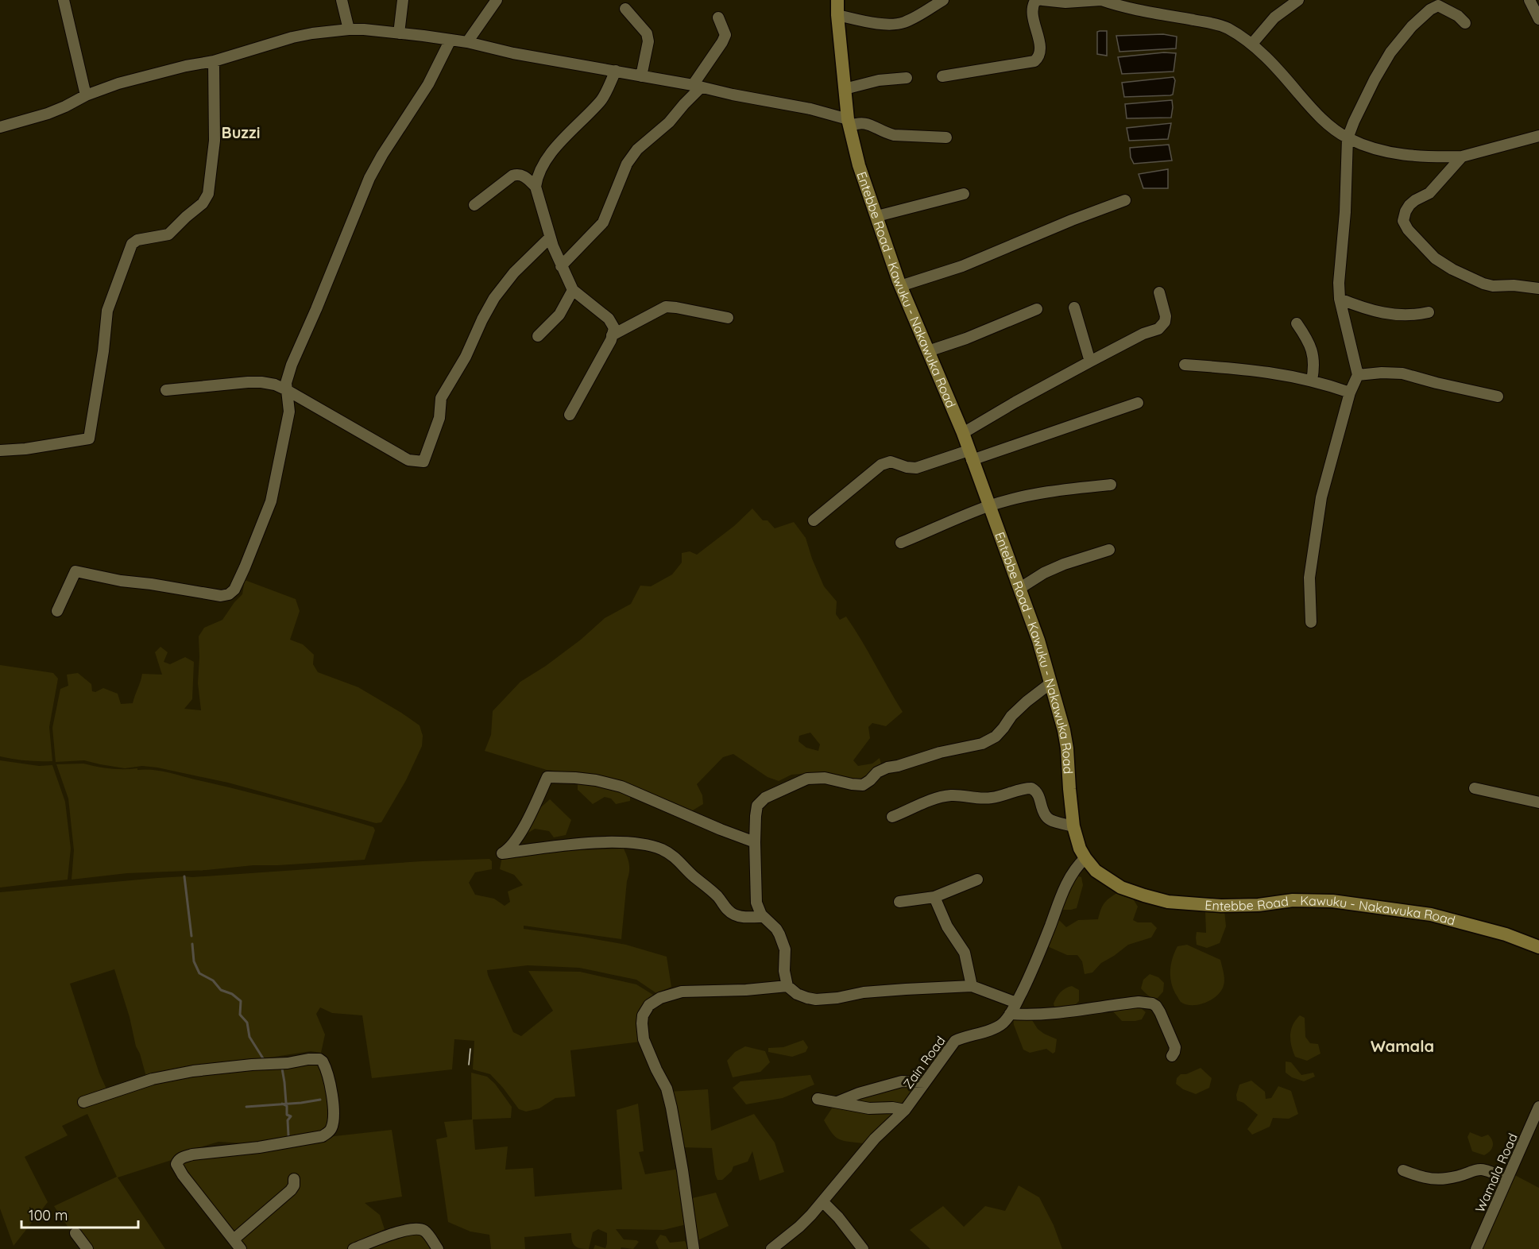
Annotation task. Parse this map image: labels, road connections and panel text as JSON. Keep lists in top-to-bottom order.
{
  "streets": {
    "main road": ["Entebbe Road - Kawuku - Nakawuka Road"],
    "street": ["Zain Road", "Wamala Road"]
  },
  "crossings": [
    ["Entebbe Road - Kawuku - Nakawuka Road", "Zain Road"]
  ],
  "districts": ["Buzzi", "Wamala"],
  "scale_bar": "100 m"
}
